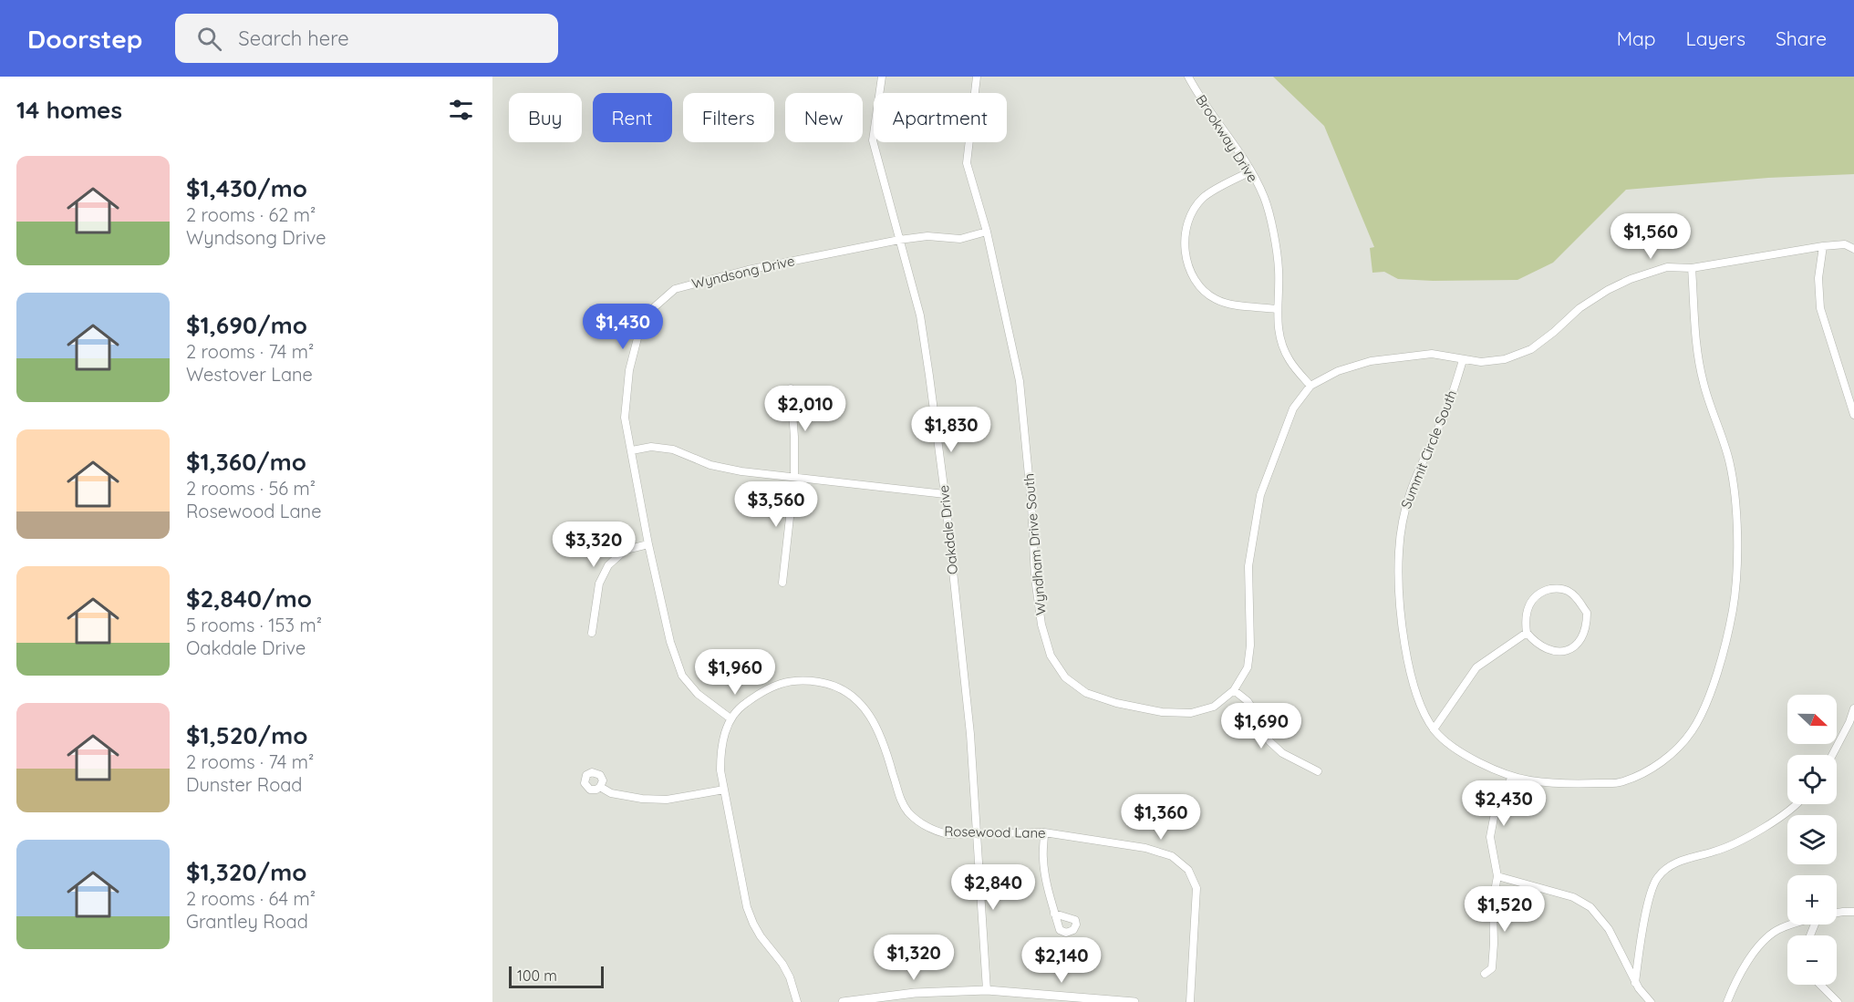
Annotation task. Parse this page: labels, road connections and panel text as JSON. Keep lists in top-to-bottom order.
{
  "streets": {
    "street": [
      "Brookway Drive",
      "Wyndsong Drive",
      "Summit Circle South",
      "Oakdale Drive",
      "Wyndham Drive South",
      "Rosewood Lane"
    ]
  },
  "crossings": [
    ["Brookway Drive", "Wyndham Drive South"],
    ["Wyndsong Drive", "Oakdale Drive"],
    ["Wyndsong Drive", "Wyndham Drive South"],
    ["Wyndsong Drive", "Rosewood Lane"],
    ["Summit Circle South", "Wyndham Drive South"],
    ["Oakdale Drive", "Rosewood Lane"]
  ],
  "scale_bar": "100 m",
  "north": "right",
  "page": {
    "header": "Doorstep",
    "search": "Search here",
    "nav": ["Map", "Layers", "Share"],
    "heading": "14 homes",
    "chip": [
      "Buy",
      "Rent",
      "Filters",
      "New",
      "Apartment"
    ],
    "list": [
      {
        "name": "$1,430/mo",
        "note": "2 rooms · 62 m² · Wyndsong Drive"
      },
      {
        "name": "$1,690/mo",
        "note": "2 rooms · 74 m² · Westover Lane"
      },
      {
        "name": "$1,360/mo",
        "note": "2 rooms · 56 m² · Rosewood Lane"
      },
      {
        "name": "$2,840/mo",
        "note": "5 rooms · 153 m² · Oakdale Drive"
      },
      {
        "name": "$1,520/mo",
        "note": "2 rooms · 74 m² · Dunster Road"
      },
      {
        "name": "$1,320/mo",
        "note": "2 rooms · 64 m² · Grantley Road"
      }
    ],
    "price": [
      "$1,560",
      "$1,430",
      "$2,010",
      "$1,830",
      "$3,560",
      "$3,320",
      "$1,960",
      "$1,690",
      "$2,430",
      "$1,360",
      "$2,840",
      "$1,520",
      "$1,320",
      "$2,140"
    ],
    "map_buttons": ["+", "−"],
    "scale": "100 m"
  }
}
